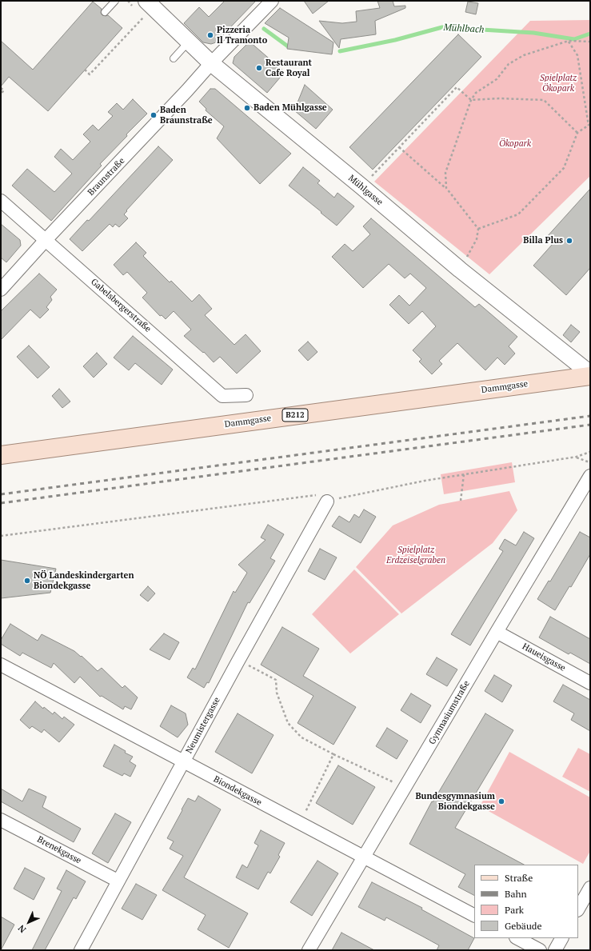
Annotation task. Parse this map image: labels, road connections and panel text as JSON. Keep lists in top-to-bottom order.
{
  "streets": {
    "main road": ["Dammgasse", "B212"],
    "street": [
      "Braunstraße",
      "Mühlgasse",
      "Gabelsbergerstraße",
      "Haueisgasse",
      "Gymnasiumstraße",
      "Neumistergasse",
      "Biondekgasse",
      "Brenekgasse"
    ]
  },
  "crossings": [
    ["Braunstraße", "Mühlgasse"],
    ["Braunstraße", "Gabelsbergerstraße"],
    ["Haueisgasse", "Gymnasiumstraße"],
    ["Gymnasiumstraße", "Biondekgasse"],
    ["Neumistergasse", "Biondekgasse"],
    ["Neumistergasse", "Brenekgasse"]
  ],
  "water": ["Mühlbach"],
  "parks": ["Spielplatz Ökopark", "Ökopark", "Spielplatz Erdzeiselgraben"],
  "places": [
    "Pizzeria Il Tramonto",
    "Restaurant Cafe Royal",
    "Baden Mühlgasse",
    "Baden Braunstraße",
    "Billa Plus",
    "NÖ Landeskindergarten Biondekgasse",
    "Bundesgymnasium Biondekgasse"
  ],
  "legend": [
    "Straße",
    "Bahn",
    "Park",
    "Gebäude"
  ],
  "north": "bottom left"
}
